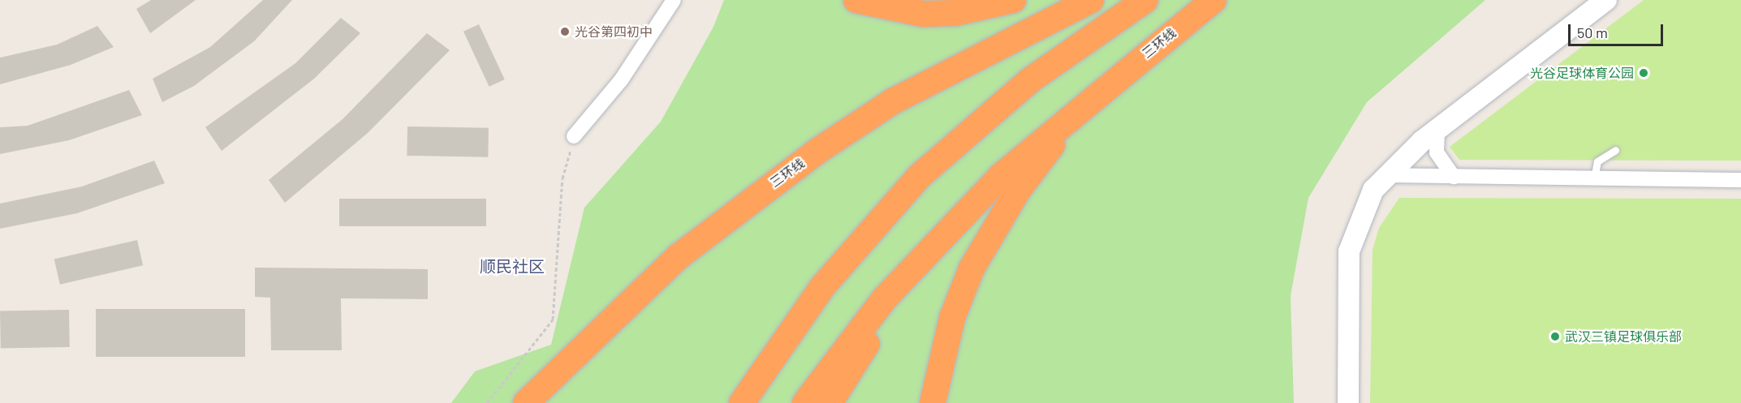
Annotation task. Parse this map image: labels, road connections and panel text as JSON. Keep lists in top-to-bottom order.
{
  "streets": {
    "highway": ["三环线"]
  },
  "districts": ["顺民社区"],
  "places": ["光谷第四初中", "光谷足球体育公园", "武汉三镇足球俱乐部"],
  "scale_bar": "50 m"
}
